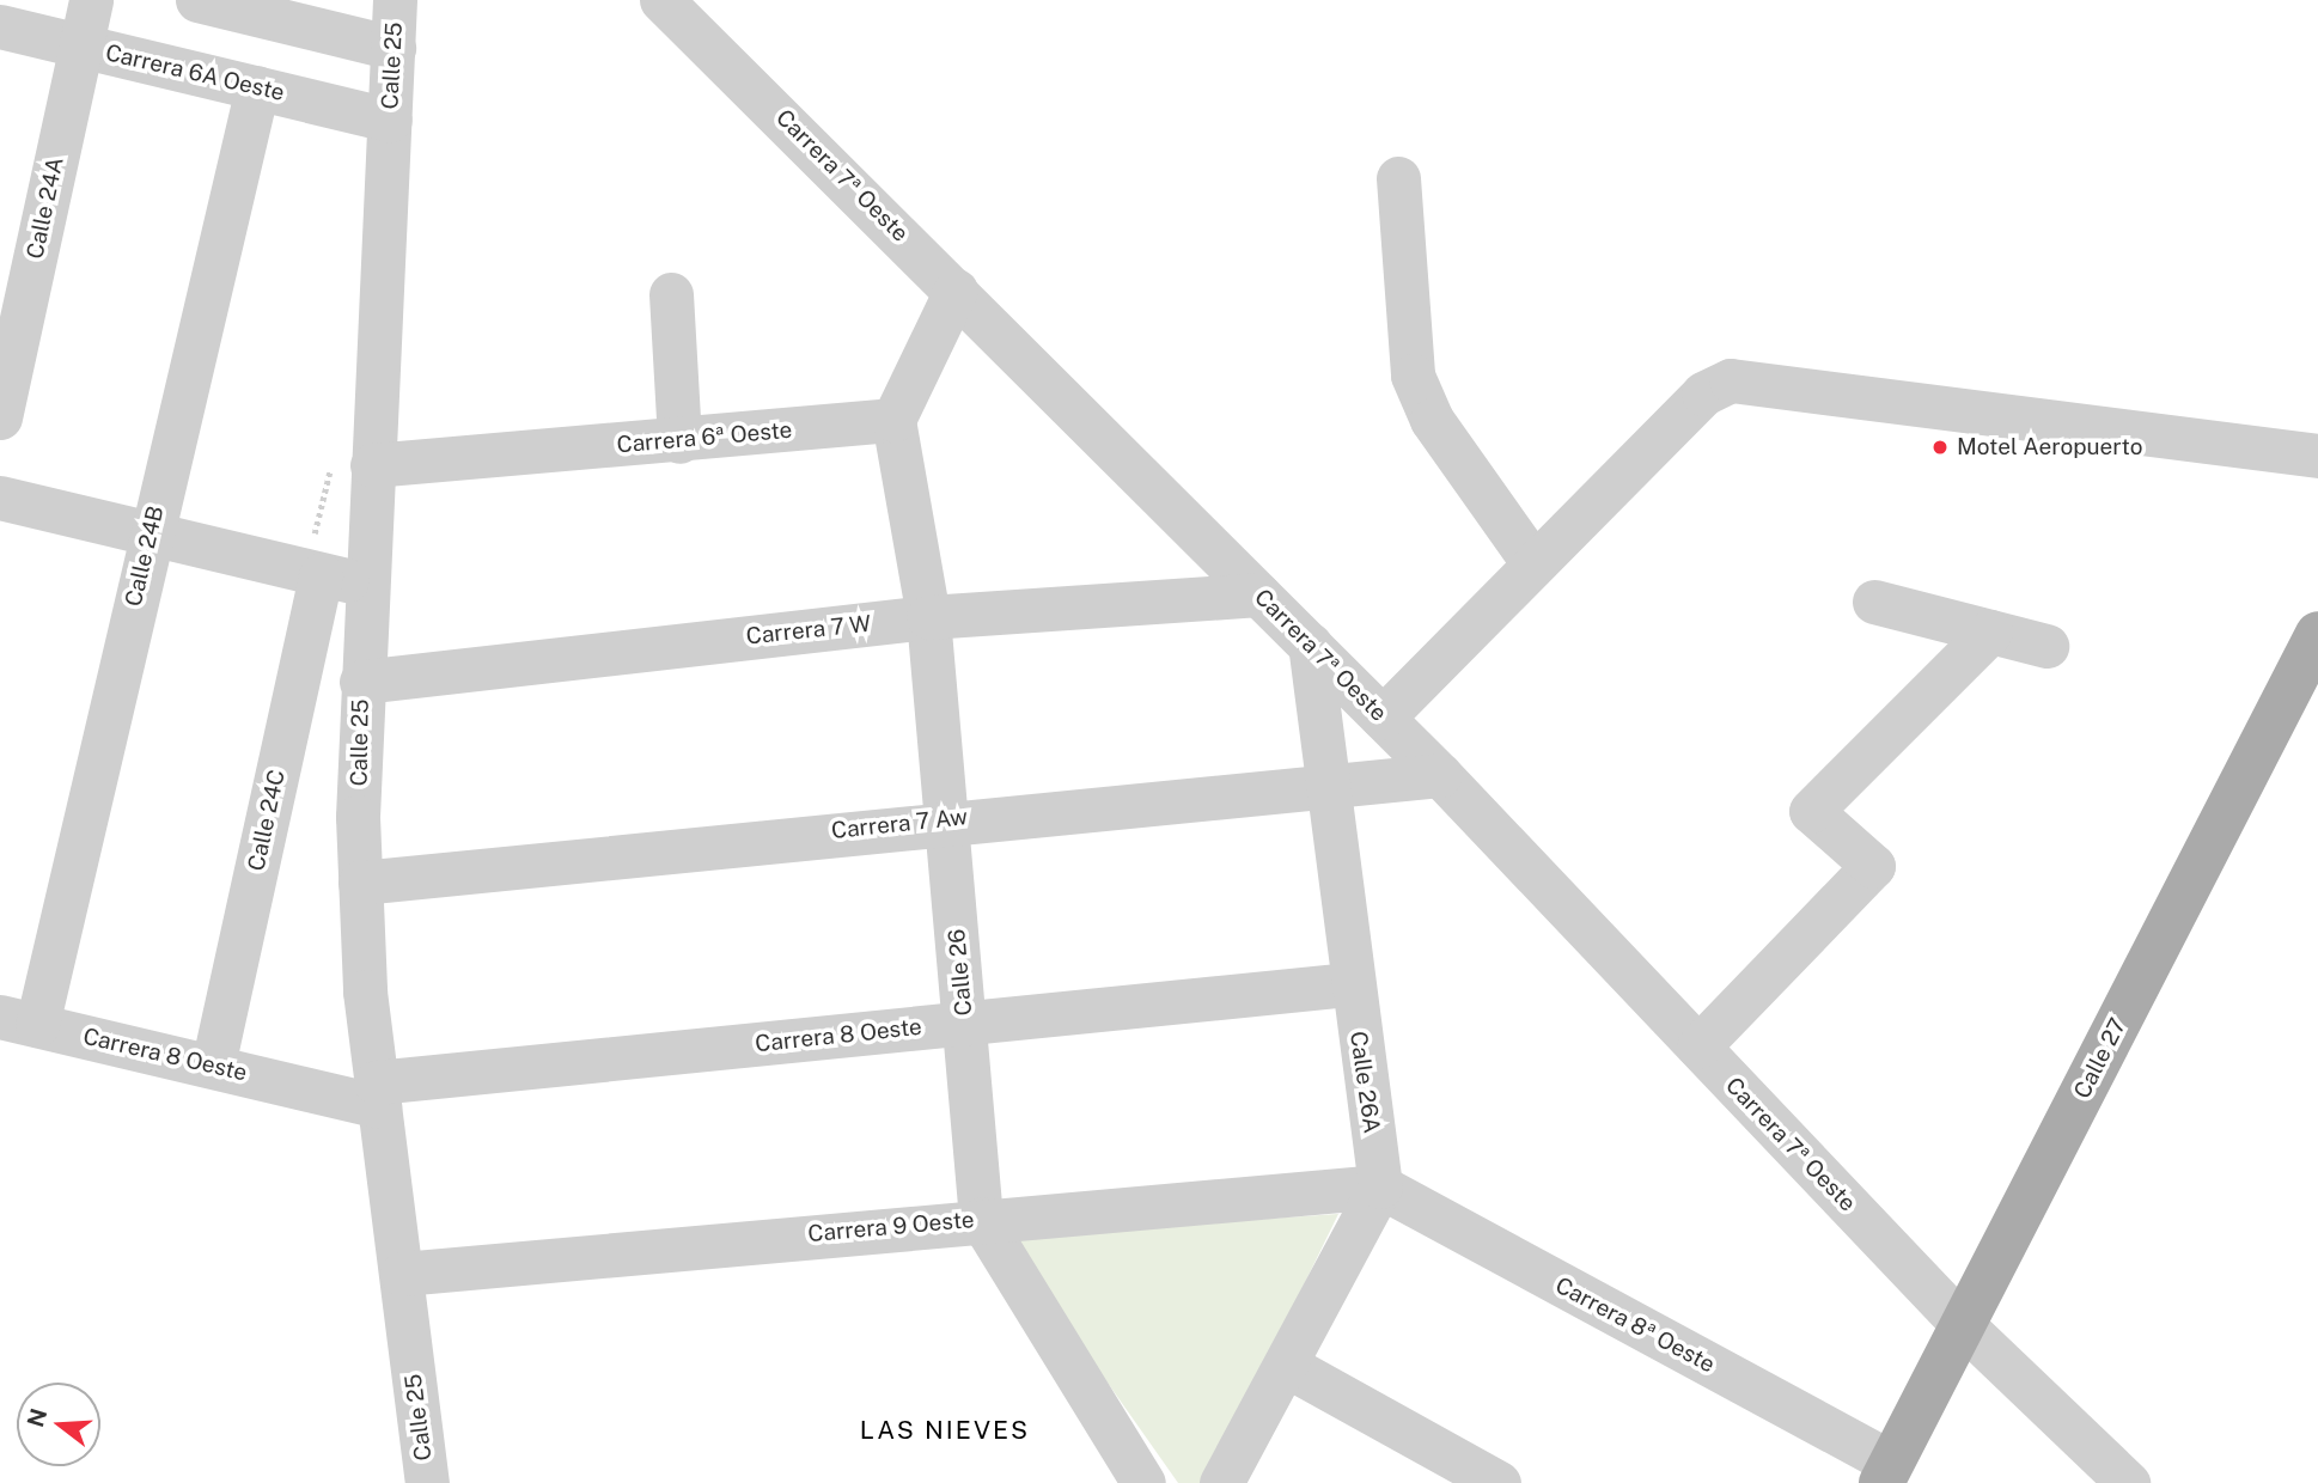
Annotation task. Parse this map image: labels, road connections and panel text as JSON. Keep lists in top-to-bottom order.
{
  "streets": {
    "main road": ["Calle 27"],
    "street": [
      "Calle 25",
      "Carrera 6A Oeste",
      "Carrera 7ª Oeste",
      "Calle 24A",
      "Carrera 6ª Oeste",
      "Calle 24B",
      "Carrera 7 W",
      "Calle 24C",
      "Carrera 7 Aw",
      "Calle 26",
      "Carrera 8 Oeste",
      "Calle 26A",
      "Carrera 9 Oeste",
      "Carrera 8ª Oeste"
    ]
  },
  "crossings": [
    ["Calle 25", "Carrera 6A Oeste"],
    ["Calle 25", "Carrera 6ª Oeste"],
    ["Calle 25", "Carrera 7 W"],
    ["Calle 25", "Carrera 7 Aw"],
    ["Calle 25", "Carrera 8 Oeste"],
    ["Calle 25", "Carrera 9 Oeste"],
    ["Carrera 6A Oeste", "Calle 24A"],
    ["Carrera 6A Oeste", "Calle 24B"],
    ["Carrera 7ª Oeste", "Carrera 7 W"],
    ["Carrera 7ª Oeste", "Carrera 7 Aw"],
    ["Carrera 7ª Oeste", "Calle 27"],
    ["Carrera 7ª Oeste", "Calle 26A"],
    ["Carrera 6ª Oeste", "Calle 26"],
    ["Calle 24B", "Carrera 8 Oeste"],
    ["Carrera 7 W", "Calle 26"],
    ["Calle 24C", "Carrera 8 Oeste"],
    ["Carrera 7 Aw", "Calle 26"],
    ["Carrera 7 Aw", "Calle 26A"],
    ["Calle 26", "Carrera 8 Oeste"],
    ["Calle 26", "Carrera 9 Oeste"],
    ["Carrera 8 Oeste", "Calle 26A"],
    ["Calle 27", "Carrera 8ª Oeste"],
    ["Calle 26A", "Carrera 9 Oeste"],
    ["Calle 26A", "Carrera 8ª Oeste"],
    ["Carrera 9 Oeste", "Carrera 8ª Oeste"]
  ],
  "districts": ["LAS NIEVES"],
  "places": ["Motel Aeropuerto"],
  "north": "left"
}
